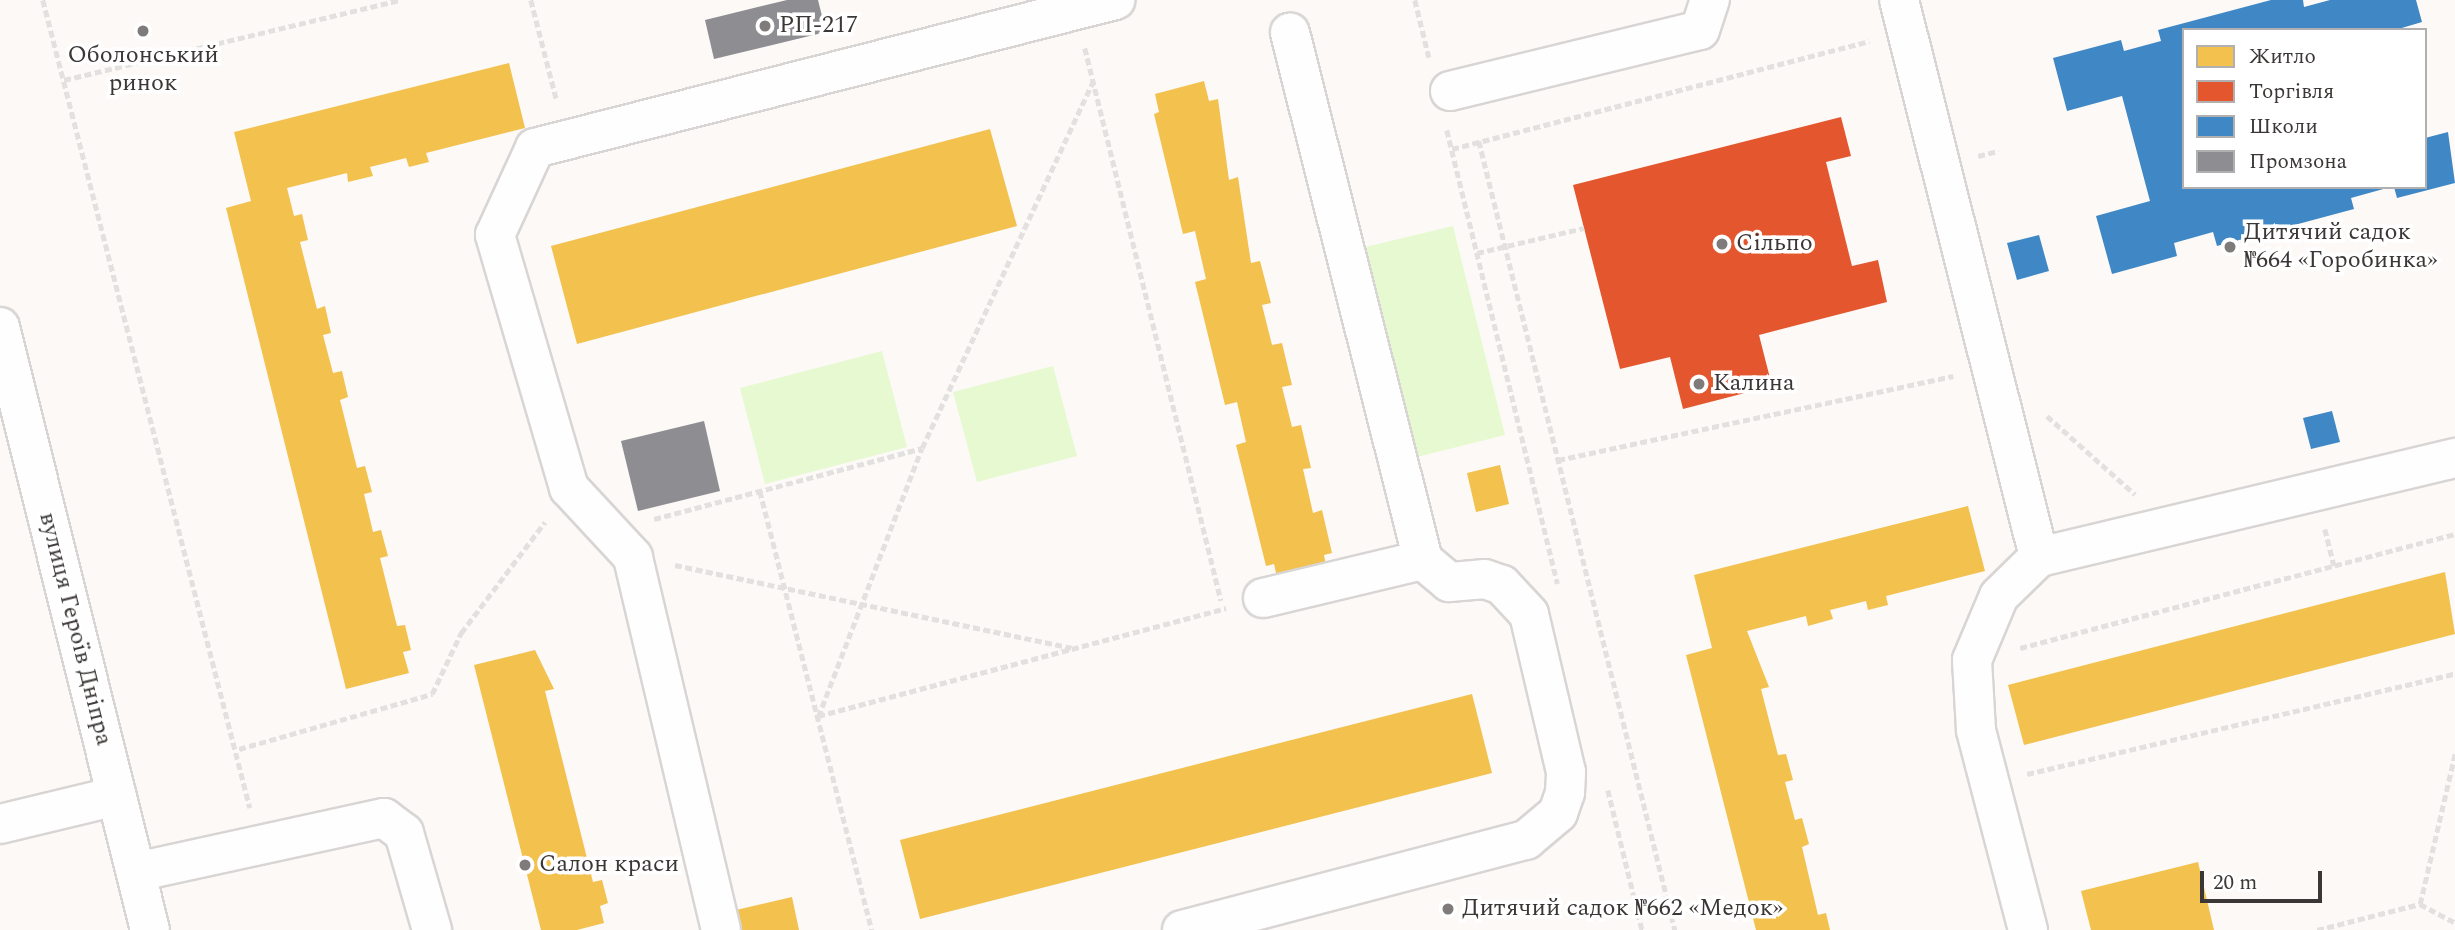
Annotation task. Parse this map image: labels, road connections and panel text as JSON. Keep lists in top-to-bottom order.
{
  "streets": {
    "main road": ["вулиця Героїв Дніпра"]
  },
  "places": [
    "РП-217",
    "Оболонський ринок",
    "Сільпо",
    "Дитячий садок №664 «Горобинка»",
    "Калина",
    "Салон краси",
    "Дитячий садок №662 «Медок»"
  ],
  "legend": [
    "Житло",
    "Торгівля",
    "Школи",
    "Промзона"
  ],
  "scale_bar": "20 m"
}
